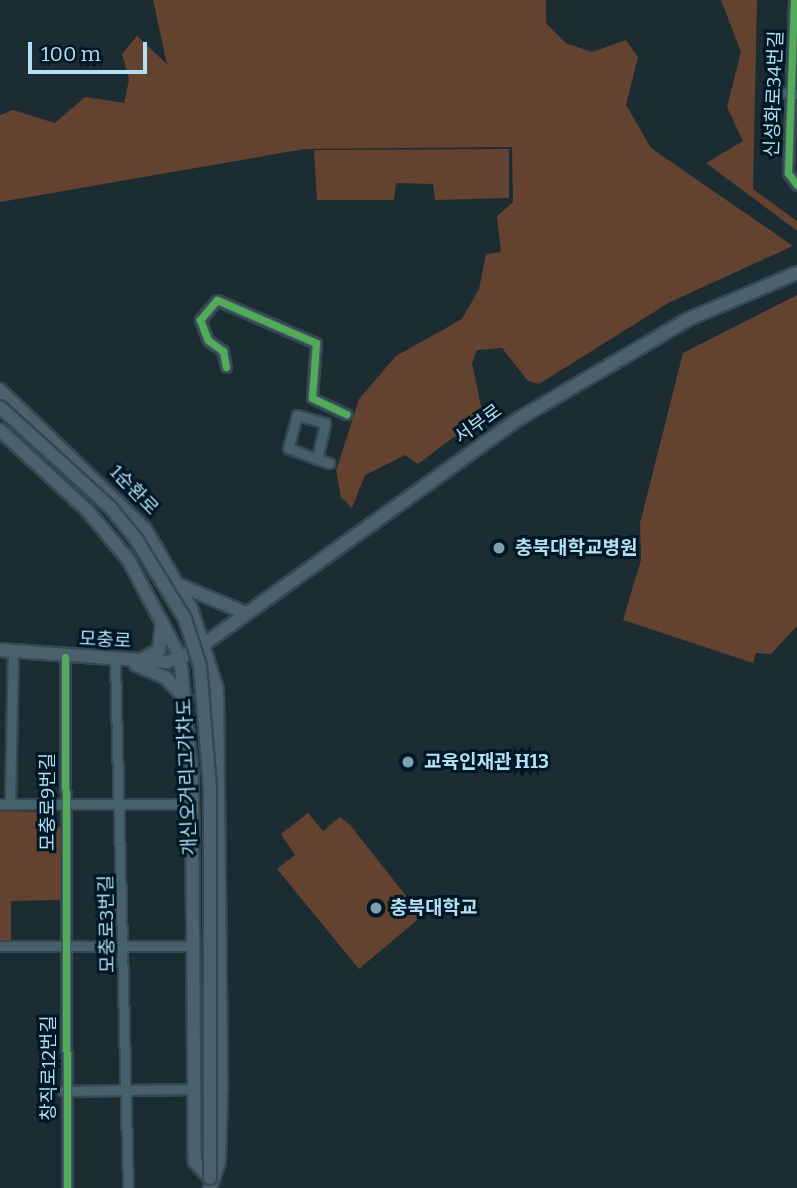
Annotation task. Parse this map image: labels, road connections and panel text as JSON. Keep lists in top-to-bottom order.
{
  "streets": {
    "main road": [
      "서부로",
      "1순환로",
      "모충로",
      "개신오거리고가차도"
    ],
    "street": [
      "신성화로34번길",
      "모충로9번길",
      "모충로3번길",
      "창직로12번길"
    ]
  },
  "crossings": [
    ["서부로", "1순환로"],
    ["서부로", "모충로"],
    ["1순환로", "모충로"],
    ["1순환로", "개신오거리고가차도"],
    ["모충로", "모충로9번길"],
    ["모충로", "모충로3번길"],
    ["모충로9번길", "창직로12번길"]
  ],
  "places": ["충북대학교병원", "교육인재관 H13", "충북대학교"],
  "scale_bar": "100 m"
}
